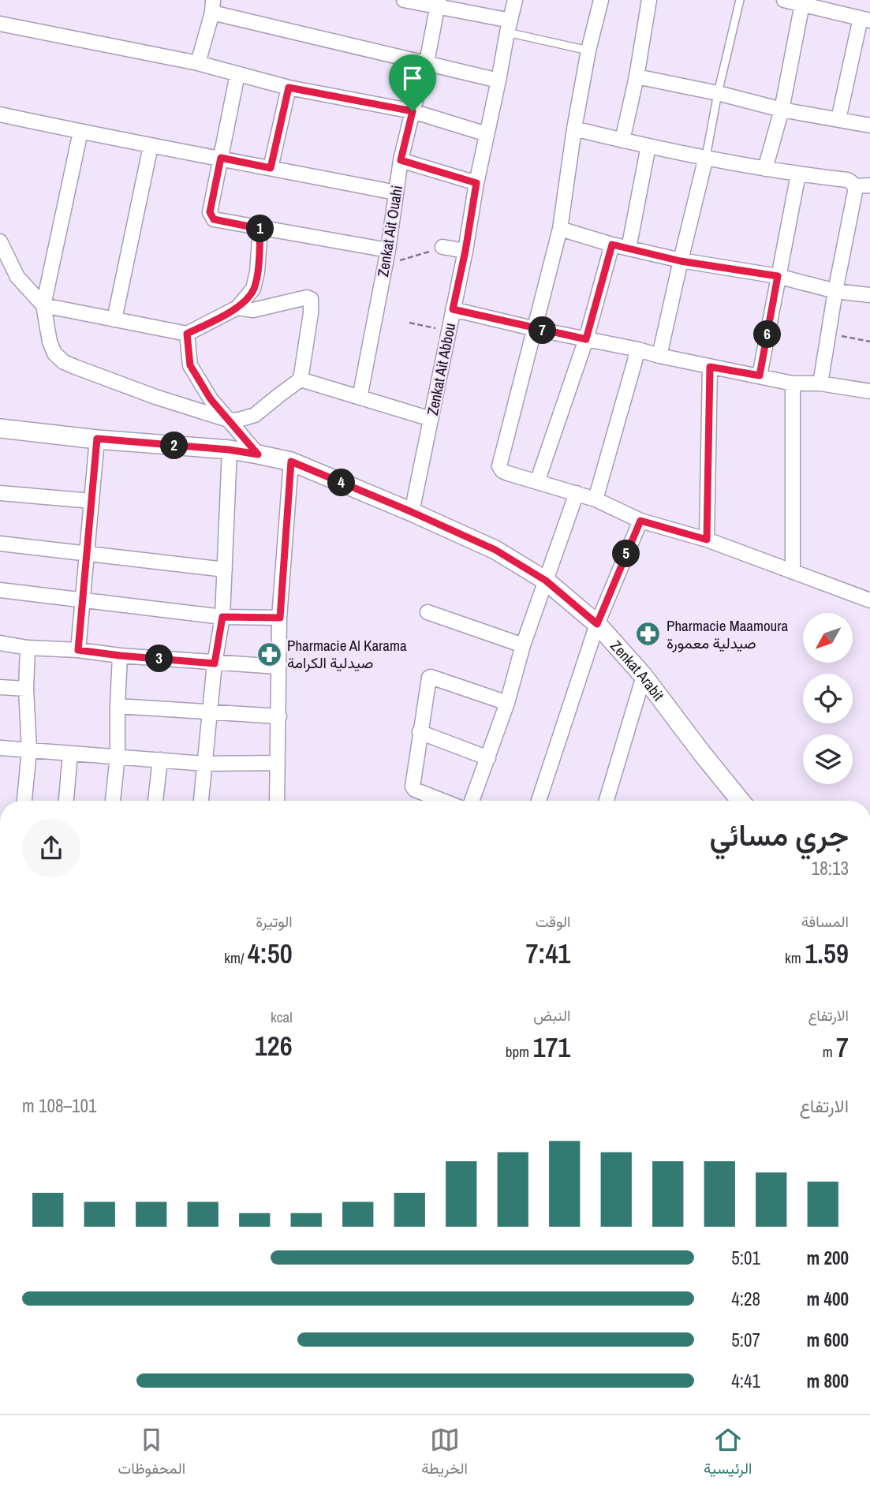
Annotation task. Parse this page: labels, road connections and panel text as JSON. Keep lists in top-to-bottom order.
{
  "streets": {
    "street": ["Zenkat Ait Ouahi", "Zenkat Ait Abbou", "Zenkat Arabit"]
  },
  "crossings": [
    ["Zenkat Ait Abbou", "Zenkat Arabit"]
  ],
  "places": {
    "pharmacy": ["Pharmacie Maamoura صيدلية معمورة", "Pharmacie Al Karama صيدلية الكرامة"]
  },
  "north": "bottom left",
  "page": {
    "pins": [
      "1",
      "7",
      "6",
      "2",
      "4",
      "5",
      "3"
    ],
    "heading": ["جري مسائي", "18:13"],
    "stats": [
      ["المسافة", "1.59 km"],
      ["الوقت", "7:41"],
      ["الوتيرة", "4:50 /km"],
      ["الارتفاع", "7 m"],
      ["النبض", "171 bpm"],
      ["kcal", "126"]
    ],
    "chart": ["الارتفاع", "101–108 m"],
    "list": [
      {
        "name": "200 m",
        "note": "5:01"
      },
      {
        "name": "400 m",
        "note": "4:28"
      },
      {
        "name": "600 m",
        "note": "5:07"
      },
      {
        "name": "800 m",
        "note": "4:41"
      }
    ],
    "tabs": ["الرئيسية", "الخريطة", "المحفوظات"]
  }
}
